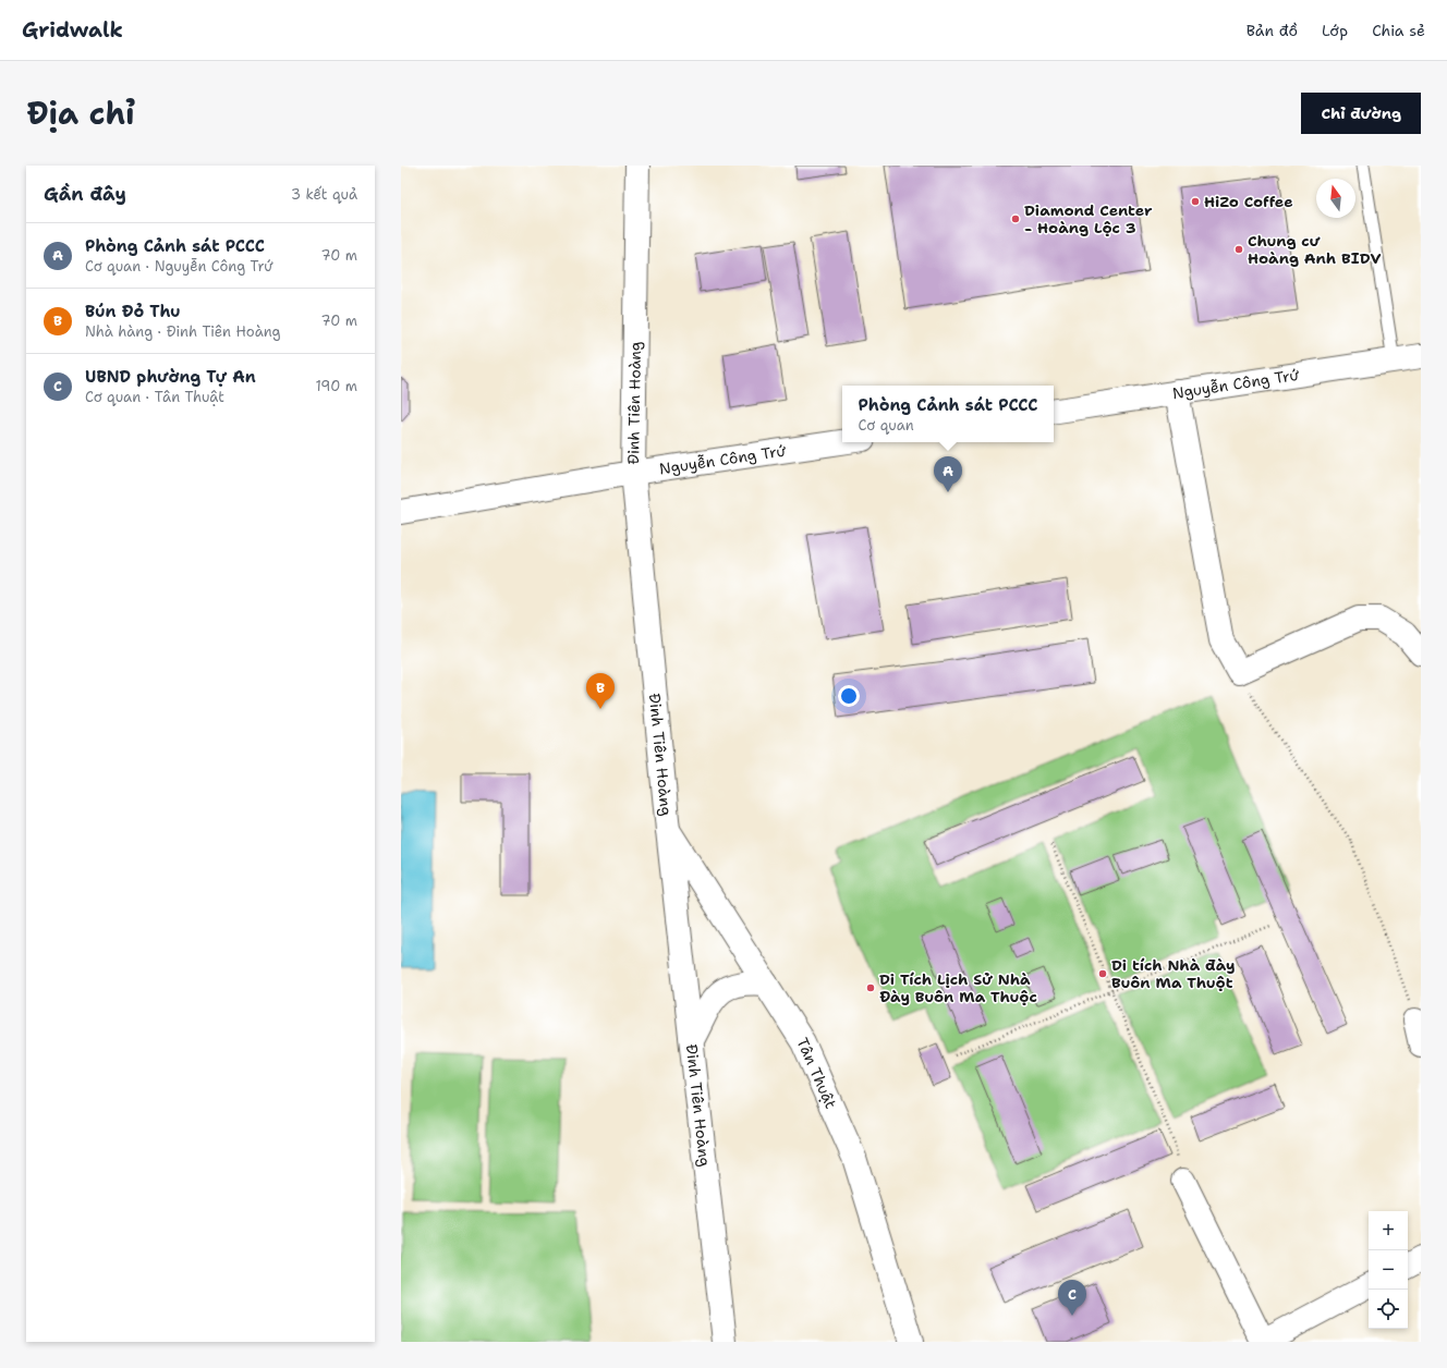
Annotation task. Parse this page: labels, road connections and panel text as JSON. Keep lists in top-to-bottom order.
{
  "streets": {
    "street": ["Nguyễn Công Trứ", "Đinh Tiên Hoàng", "Tân Thuật"]
  },
  "crossings": [
    ["Nguyễn Công Trứ", "Đinh Tiên Hoàng"],
    ["Đinh Tiên Hoàng", "Tân Thuật"]
  ],
  "places": [
    "HiZo Coffee",
    "Diamond Center - Hoàng Lộc 3",
    "Chung cư Hoàng Anh BIDV",
    "Di tích Nhà đày Buôn Ma Thuột",
    "Di Tích Lịch Sử Nhà Đày Buôn Ma Thuộc"
  ],
  "north": "top",
  "page": {
    "header": "Gridwalk",
    "nav": ["Bản đồ", "Lớp", "Chia sẻ"],
    "title": "Địa chỉ",
    "buttons": "Chỉ đường",
    "heading": ["Gần đây", "3 kết quả"],
    "list": [
      {
        "mark": "A",
        "name": "Phòng Cảnh sát PCCC",
        "note": "Cơ quan · Nguyễn Công Trứ",
        "value": "70 m"
      },
      {
        "mark": "B",
        "name": "Bún Đỏ Thu",
        "note": "Nhà hàng · Đinh Tiên Hoàng",
        "value": "70 m"
      },
      {
        "mark": "C",
        "name": "UBND phường Tự An",
        "note": "Cơ quan · Tân Thuật",
        "value": "190 m"
      }
    ],
    "popup": ["Phòng Cảnh sát PCCC", "Cơ quan"],
    "pins": ["A", "B", "C"],
    "map_buttons": ["+", "−"]
  }
}
